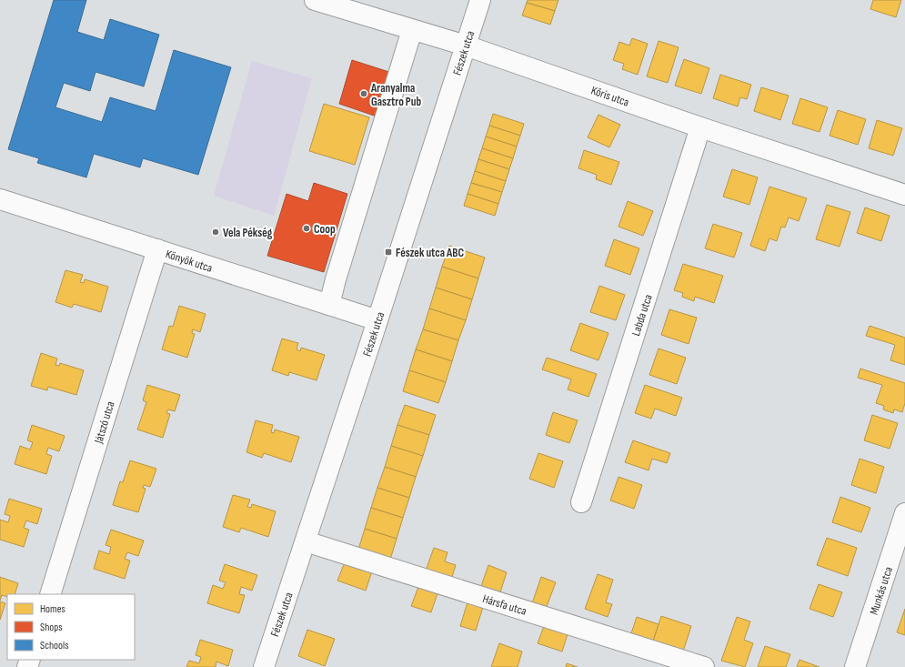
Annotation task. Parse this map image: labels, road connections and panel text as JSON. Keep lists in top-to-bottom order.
{
  "streets": {
    "street": [
      "Fészek utca",
      "Kőris utca",
      "Könyök utca",
      "Labda utca",
      "Játszó utca",
      "Munkás utca",
      "Hársfa utca"
    ]
  },
  "crossings": [
    ["Fészek utca", "Kőris utca"],
    ["Fészek utca", "Könyök utca"],
    ["Fészek utca", "Hársfa utca"],
    ["Kőris utca", "Labda utca"],
    ["Könyök utca", "Játszó utca"]
  ],
  "places": {
    "other": ["Aranyalma Gasztro Pub", "Coop", "Vela Pékség"],
    "transit": ["Fészek utca ABC"]
  },
  "legend": ["Homes", "Shops", "Schools"]
}
